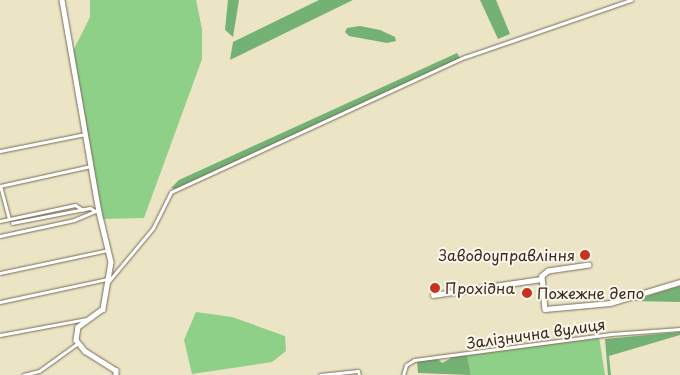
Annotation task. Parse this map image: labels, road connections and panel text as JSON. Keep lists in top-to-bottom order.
{
  "streets": {
    "street": ["Залізнична вулиця"]
  },
  "places": ["Заводоуправління", "Прохідна", "Пожежне депо"]
}
